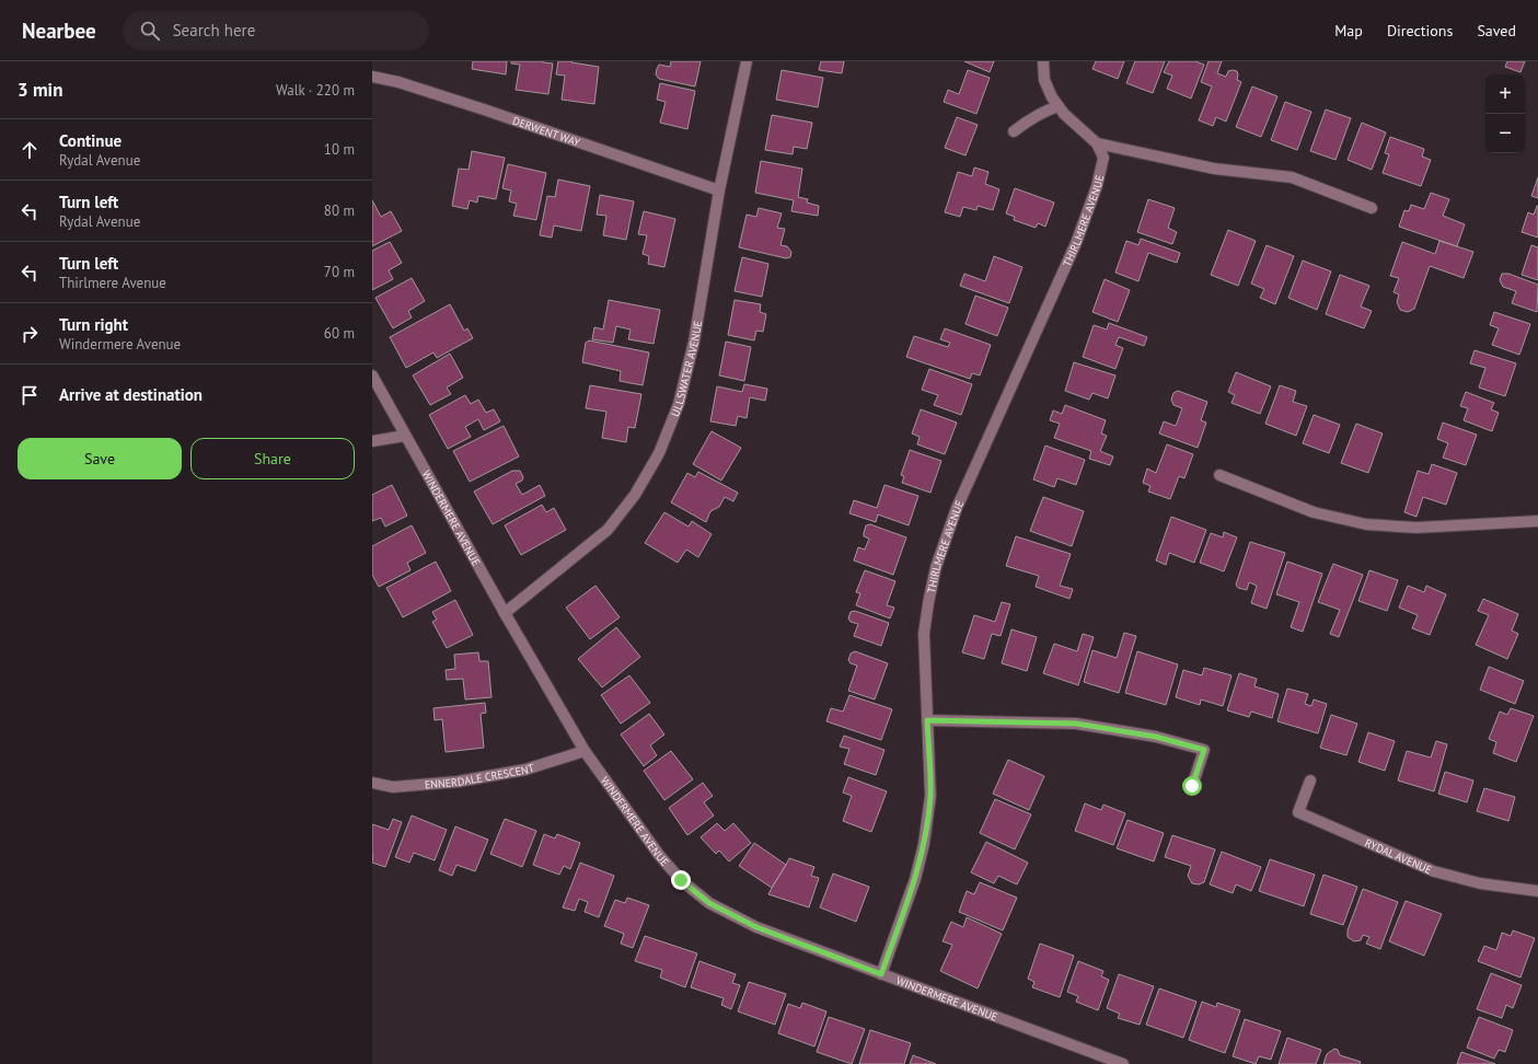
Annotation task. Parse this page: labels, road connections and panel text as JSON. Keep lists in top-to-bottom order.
{
  "streets": {
    "street": [
      "DERWENT WAY",
      "THIRLMERE AVENUE",
      "ULLSWATER AVENUE",
      "WINDERMERE AVENUE",
      "ENNERDALE CRESCENT",
      "RYDAL AVENUE"
    ]
  },
  "crossings": [
    ["DERWENT WAY", "ULLSWATER AVENUE"],
    ["THIRLMERE AVENUE", "WINDERMERE AVENUE"],
    ["ULLSWATER AVENUE", "WINDERMERE AVENUE"],
    ["WINDERMERE AVENUE", "ENNERDALE CRESCENT"]
  ],
  "page": {
    "header": "Nearbee",
    "search": "Search here",
    "nav": ["Map", "Directions", "Saved"],
    "heading": ["3 min", "Walk · 220 m"],
    "map_buttons": ["+", "−"],
    "list": [
      ["Continue", "Rydal Avenue", "10 m"],
      ["Turn left", "Rydal Avenue", "80 m"],
      ["Turn left", "Thirlmere Avenue", "70 m"],
      ["Turn right", "Windermere Avenue", "60 m"],
      "Arrive at destination"
    ],
    "buttons": ["Save", "Share"]
  }
}
